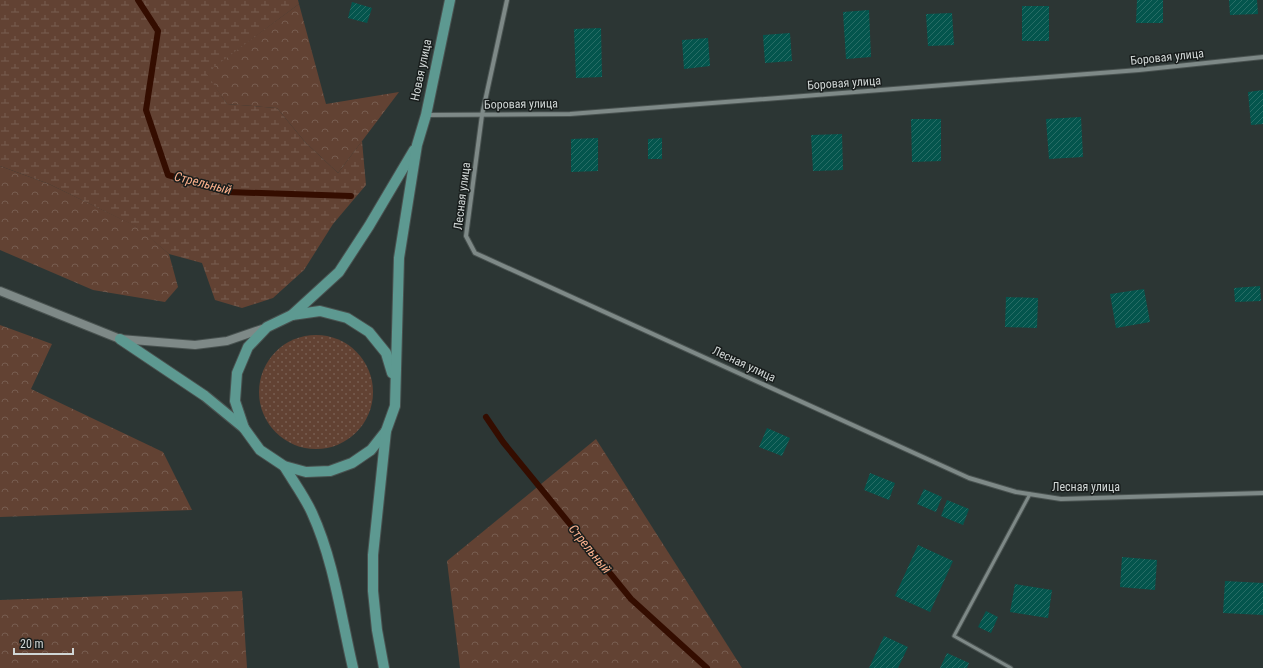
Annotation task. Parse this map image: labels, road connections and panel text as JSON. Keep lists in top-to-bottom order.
{
  "streets": {
    "main road": ["Новая улица"],
    "street": ["Боровая улица", "Лесная улица"]
  },
  "crossings": [
    ["Боровая улица", "Новая улица"],
    ["Боровая улица", "Лесная улица"]
  ],
  "water": ["Стрельный"],
  "scale_bar": "20 m"
}
